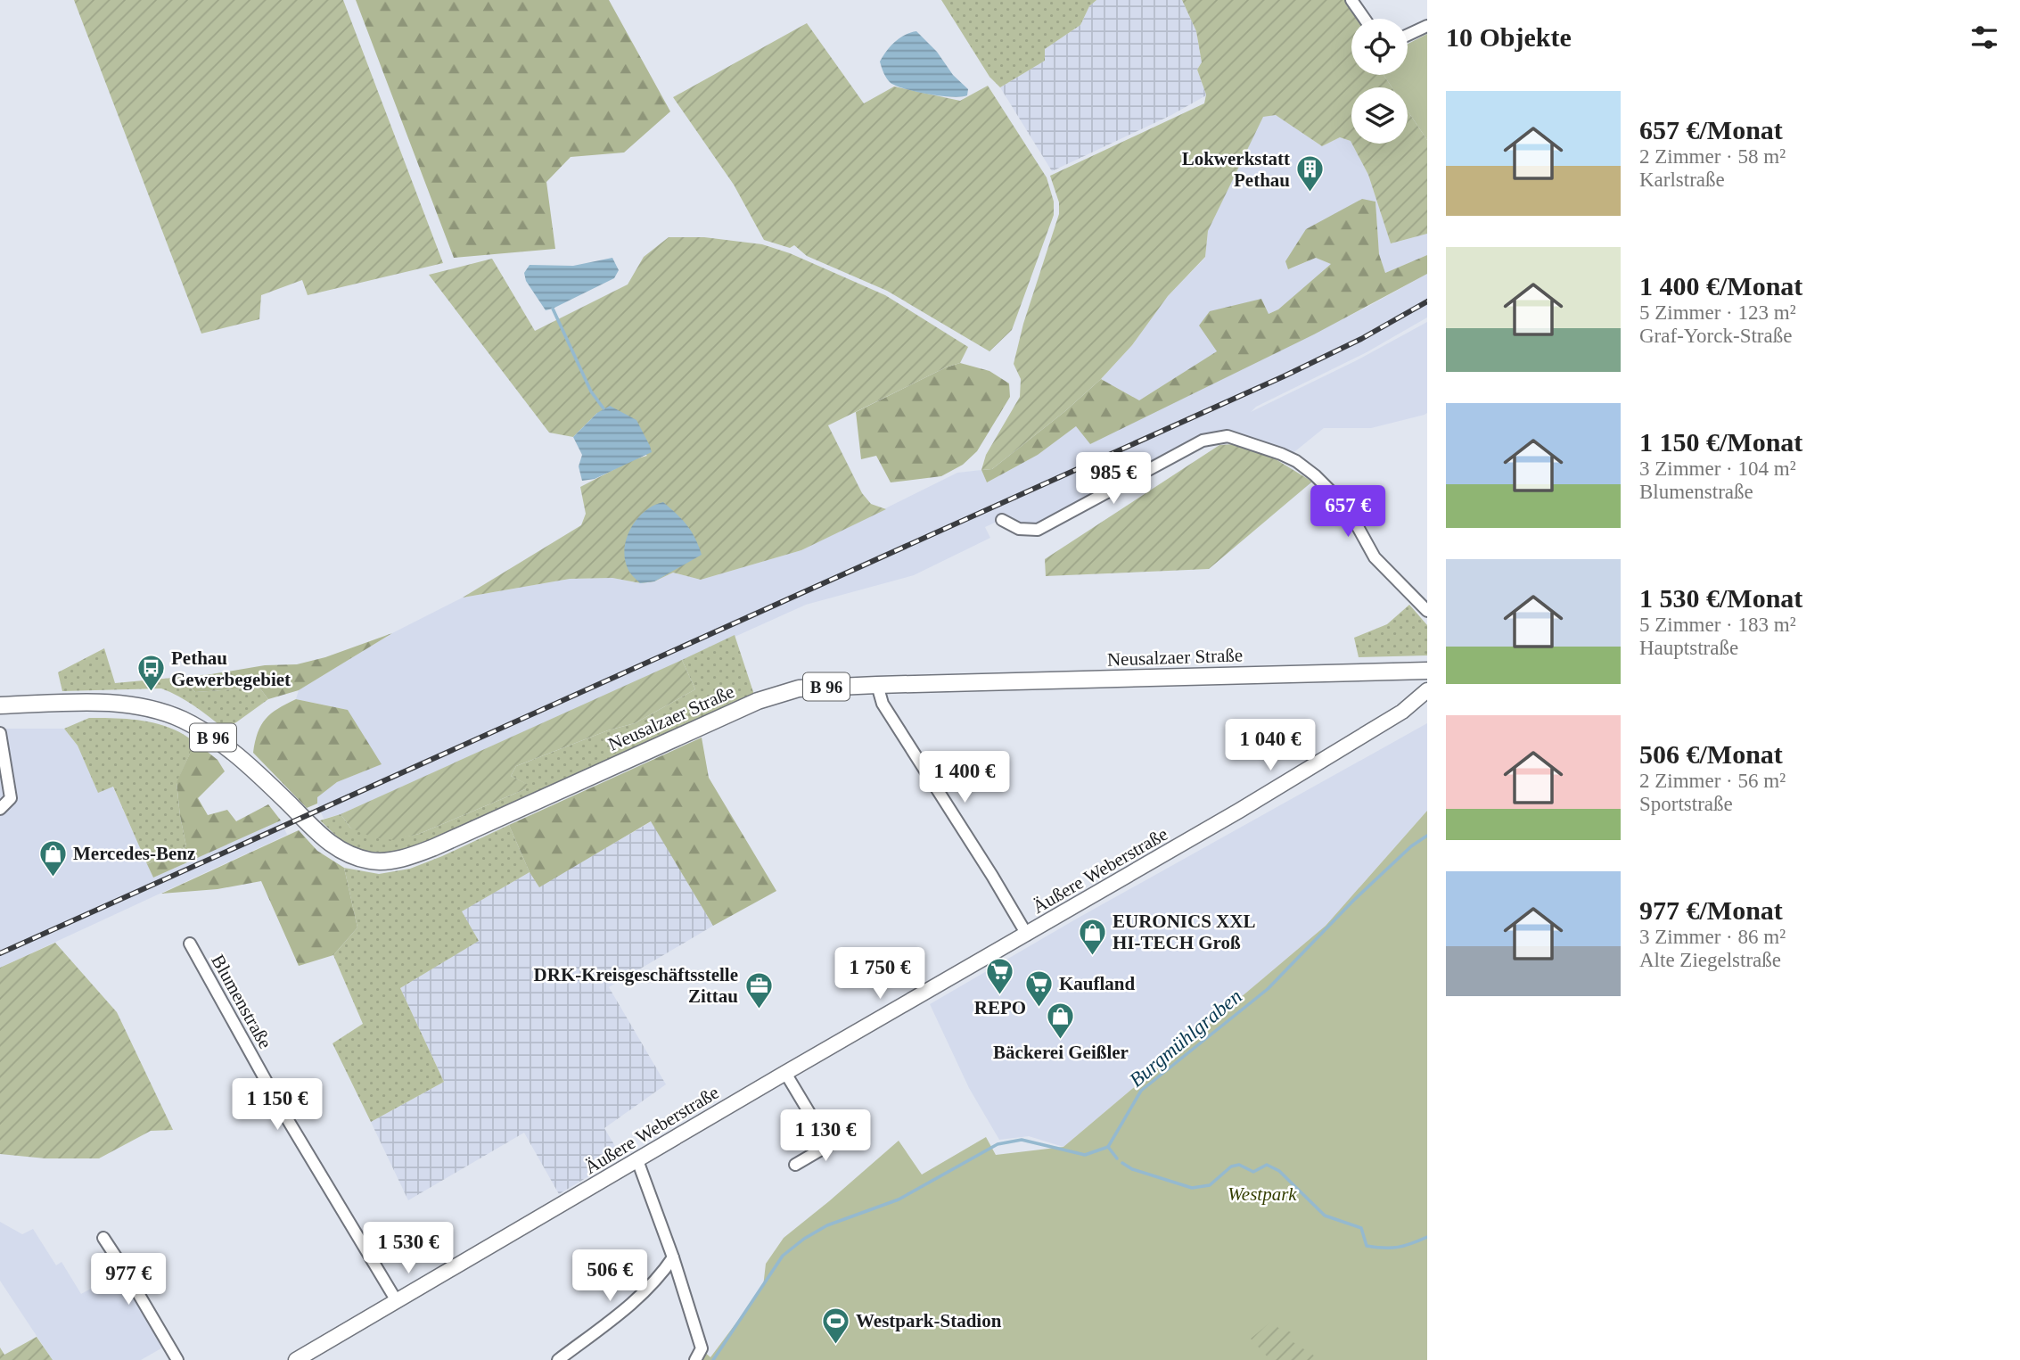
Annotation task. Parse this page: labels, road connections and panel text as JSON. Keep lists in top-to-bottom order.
{
  "streets": {
    "main road": ["Neusalzaer Straße", "B 96", "Äußere Weberstraße"],
    "street": ["Blumenstraße"]
  },
  "crossings": [
    ["Äußere Weberstraße", "Blumenstraße"]
  ],
  "water": ["Burgmühlgraben"],
  "parks": ["Westpark"],
  "places": {
    "building": ["Lokwerkstatt Pethau"],
    "bus stop": ["Pethau Gewerbegebiet"],
    "shop": ["Mercedes-Benz", "EURONICS XXL HI-TECH Groß", "Bäckerei Geißler"],
    "supermarket": ["REPO", "Kaufland"],
    "office": ["DRK-Kreisgeschäftsstelle Zittau"],
    "sports": ["Westpark-Stadion"]
  },
  "page": {
    "heading": "10 Objekte",
    "list": [
      {
        "name": "657 €/Monat",
        "note": "2 Zimmer · 58 m² · Karlstraße"
      },
      {
        "name": "1 400 €/Monat",
        "note": "5 Zimmer · 123 m² · Graf-Yorck-Straße"
      },
      {
        "name": "1 150 €/Monat",
        "note": "3 Zimmer · 104 m² · Blumenstraße"
      },
      {
        "name": "1 530 €/Monat",
        "note": "5 Zimmer · 183 m² · Hauptstraße"
      },
      {
        "name": "506 €/Monat",
        "note": "2 Zimmer · 56 m² · Sportstraße"
      },
      {
        "name": "977 €/Monat",
        "note": "3 Zimmer · 86 m² · Alte Ziegelstraße"
      }
    ],
    "price": [
      "985 €",
      "657 €",
      "1 040 €",
      "1 400 €",
      "1 750 €",
      "1 150 €",
      "1 130 €",
      "1 530 €",
      "506 €",
      "977 €"
    ]
  }
}
